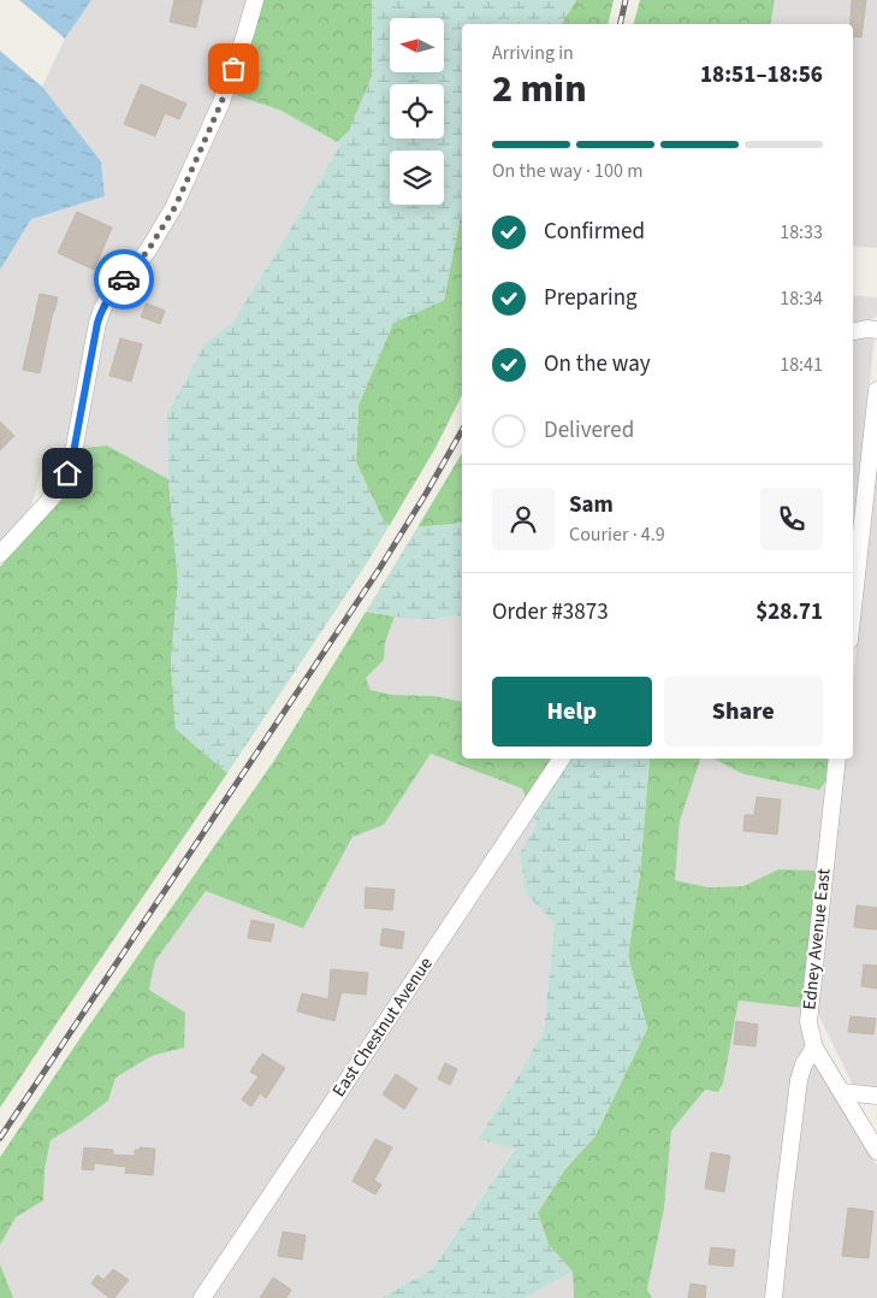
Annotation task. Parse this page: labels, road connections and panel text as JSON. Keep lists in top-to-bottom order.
{
  "streets": {
    "street": ["Edney Avenue East", "East Chestnut Avenue"]
  },
  "north": "left",
  "page": {
    "heading": ["2 min", "Arriving in", "18:51–18:56"],
    "panel": [
      "Sam",
      "Courier · 4.9",
      "Order #3873",
      "$28.71"
    ],
    "bar": "On the way · 100 m",
    "list": [
      ["Confirmed", "18:33"],
      ["Preparing", "18:34"],
      ["On the way", "18:41"],
      "Delivered"
    ],
    "buttons": ["Help", "Share"]
  }
}
